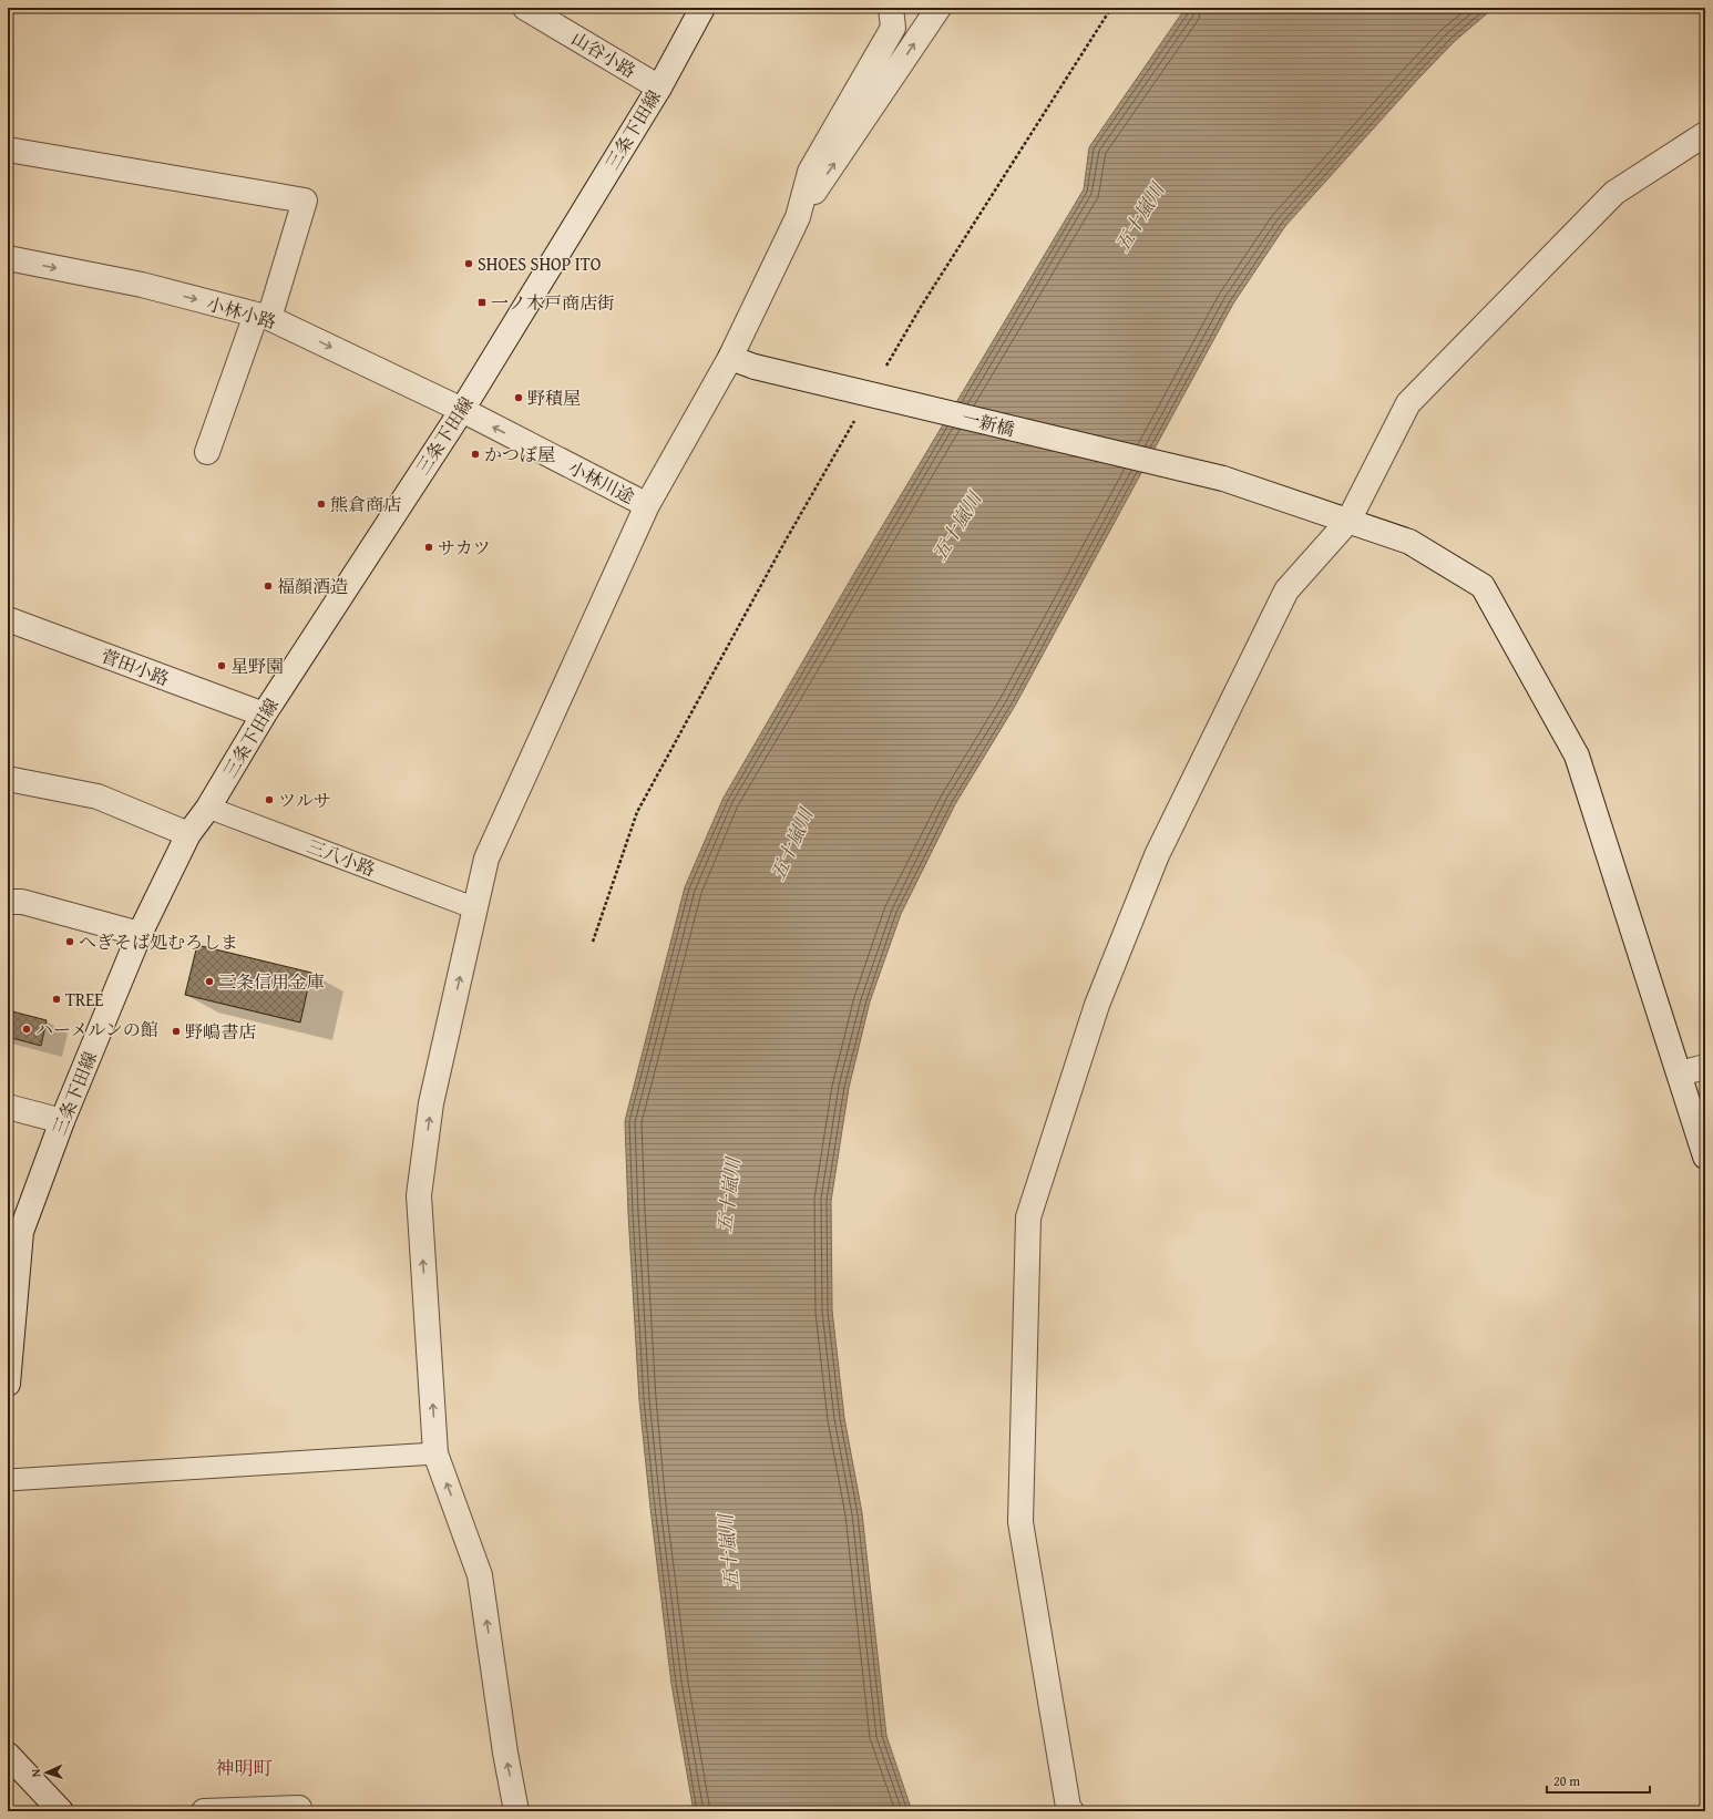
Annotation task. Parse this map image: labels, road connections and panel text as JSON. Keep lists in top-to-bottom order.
{
  "streets": {
    "street": [
      "山谷小路",
      "三条下田線",
      "小林小路",
      "一新橋",
      "小林川途",
      "菅田小路"
    ],
    "lane": ["三八小路"]
  },
  "crossings": [
    ["山谷小路", "三条下田線"],
    ["三条下田線", "小林小路"],
    ["三条下田線", "小林川途"],
    ["三条下田線", "菅田小路"],
    ["三条下田線", "三八小路"],
    ["小林小路", "小林川途"]
  ],
  "one_way": ["小林小路", "小林川途"],
  "districts": ["神明町"],
  "water": ["五十嵐川"],
  "places": {
    "other": [
      "SHOES SHOP ITO",
      "野積屋",
      "かつぼ屋",
      "熊倉商店",
      "サカツ",
      "福顔酒造",
      "星野園",
      "ツルサ",
      "へぎそば処むろしま",
      "三条信用金庫",
      "TREE",
      "ハーメルンの館",
      "野嶋書店"
    ],
    "transit": ["一ノ木戸商店街"]
  },
  "scale_bar": "20 m",
  "north": "left"
}
